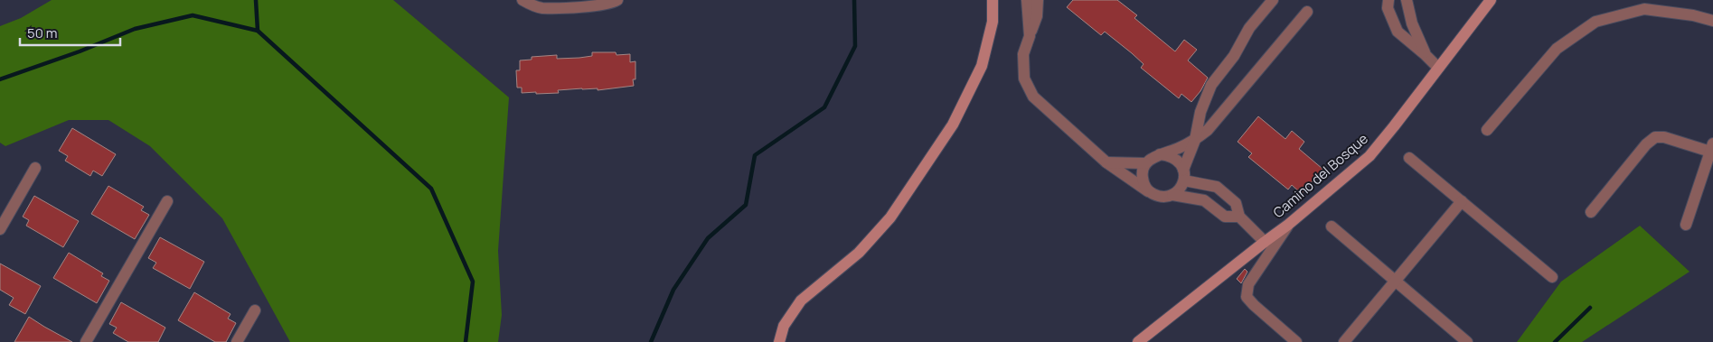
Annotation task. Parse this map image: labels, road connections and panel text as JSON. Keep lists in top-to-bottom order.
{
  "streets": {
    "street": ["Camino del Bosque"]
  },
  "scale_bar": "50 m"
}
